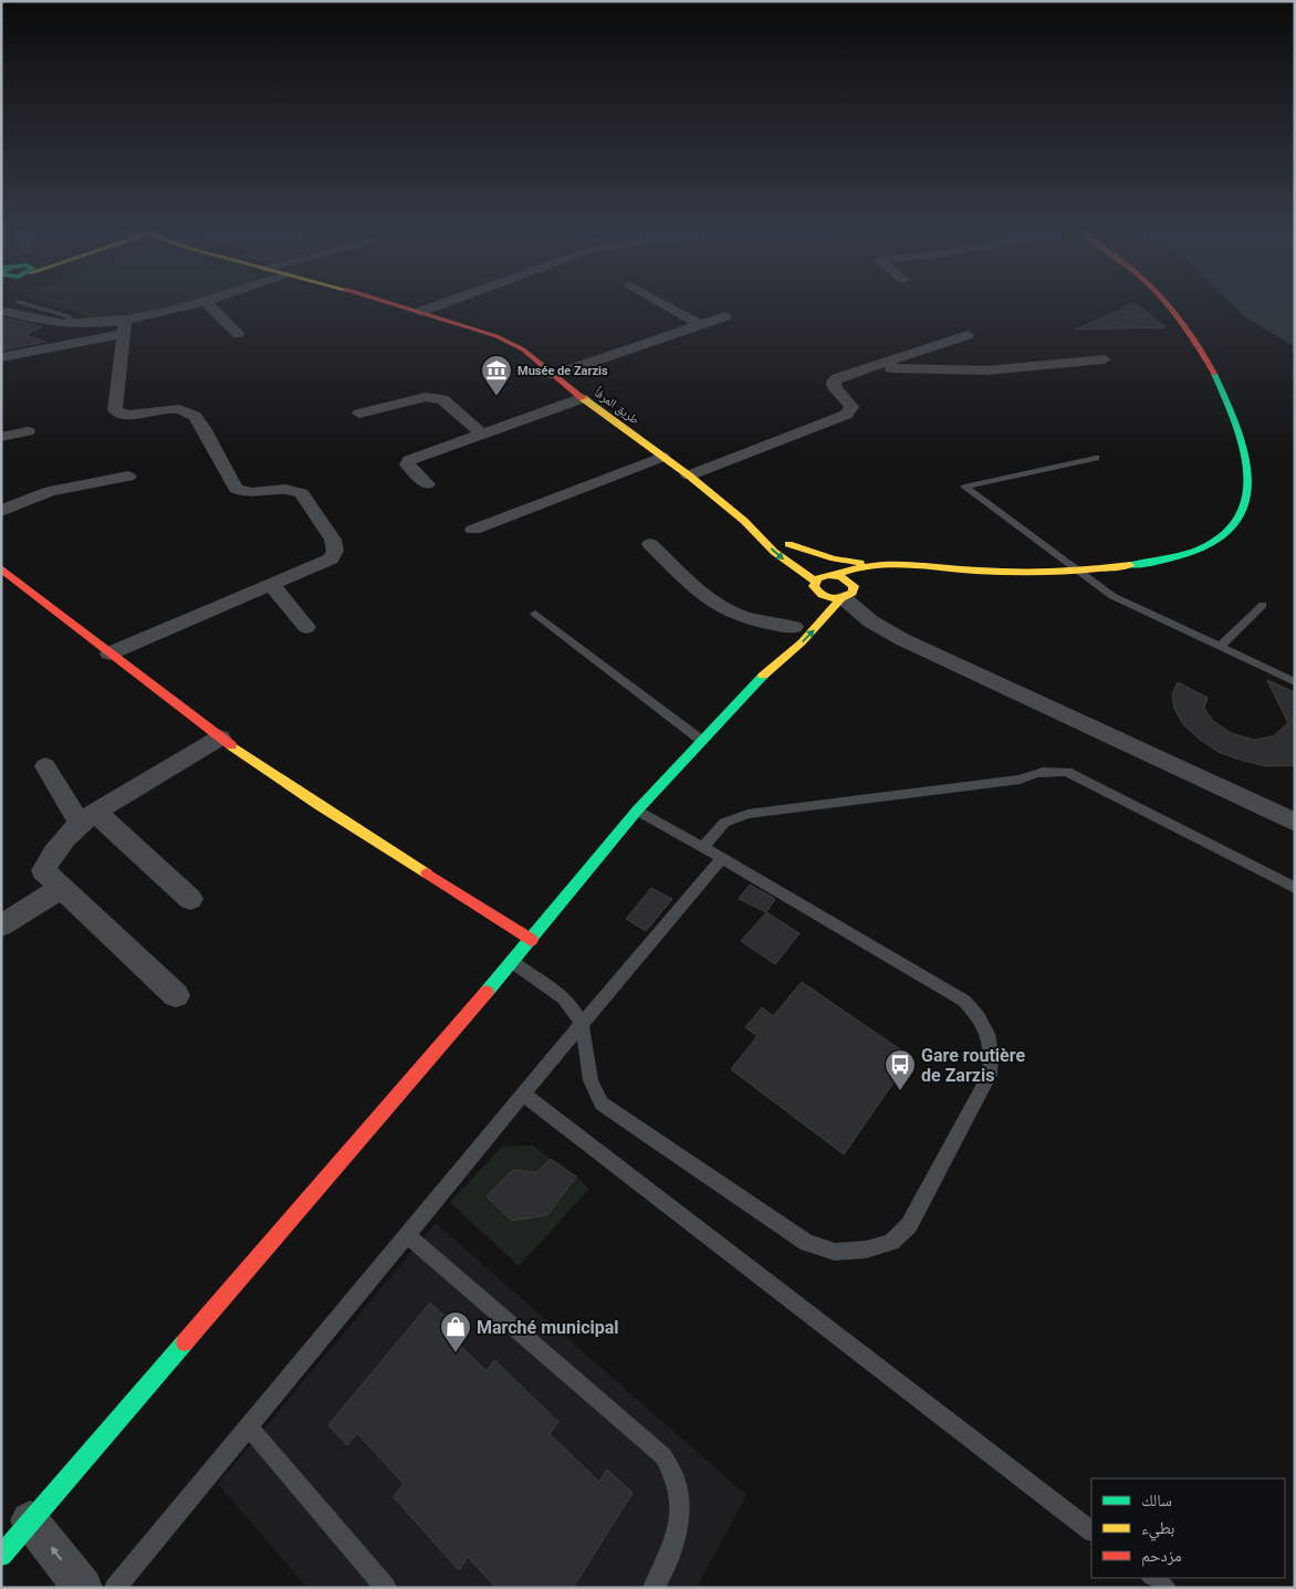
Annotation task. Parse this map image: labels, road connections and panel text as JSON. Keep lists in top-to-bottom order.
{
  "streets": {
    "street": ["طريق المرفأ"]
  },
  "places": {
    "museum": ["Musée de Zarzis"],
    "bus stop": ["Gare routière de Zarzis"],
    "shop": ["Marché municipal"]
  },
  "legend": ["سالك", "بطيء", "مزدحم"]
}
